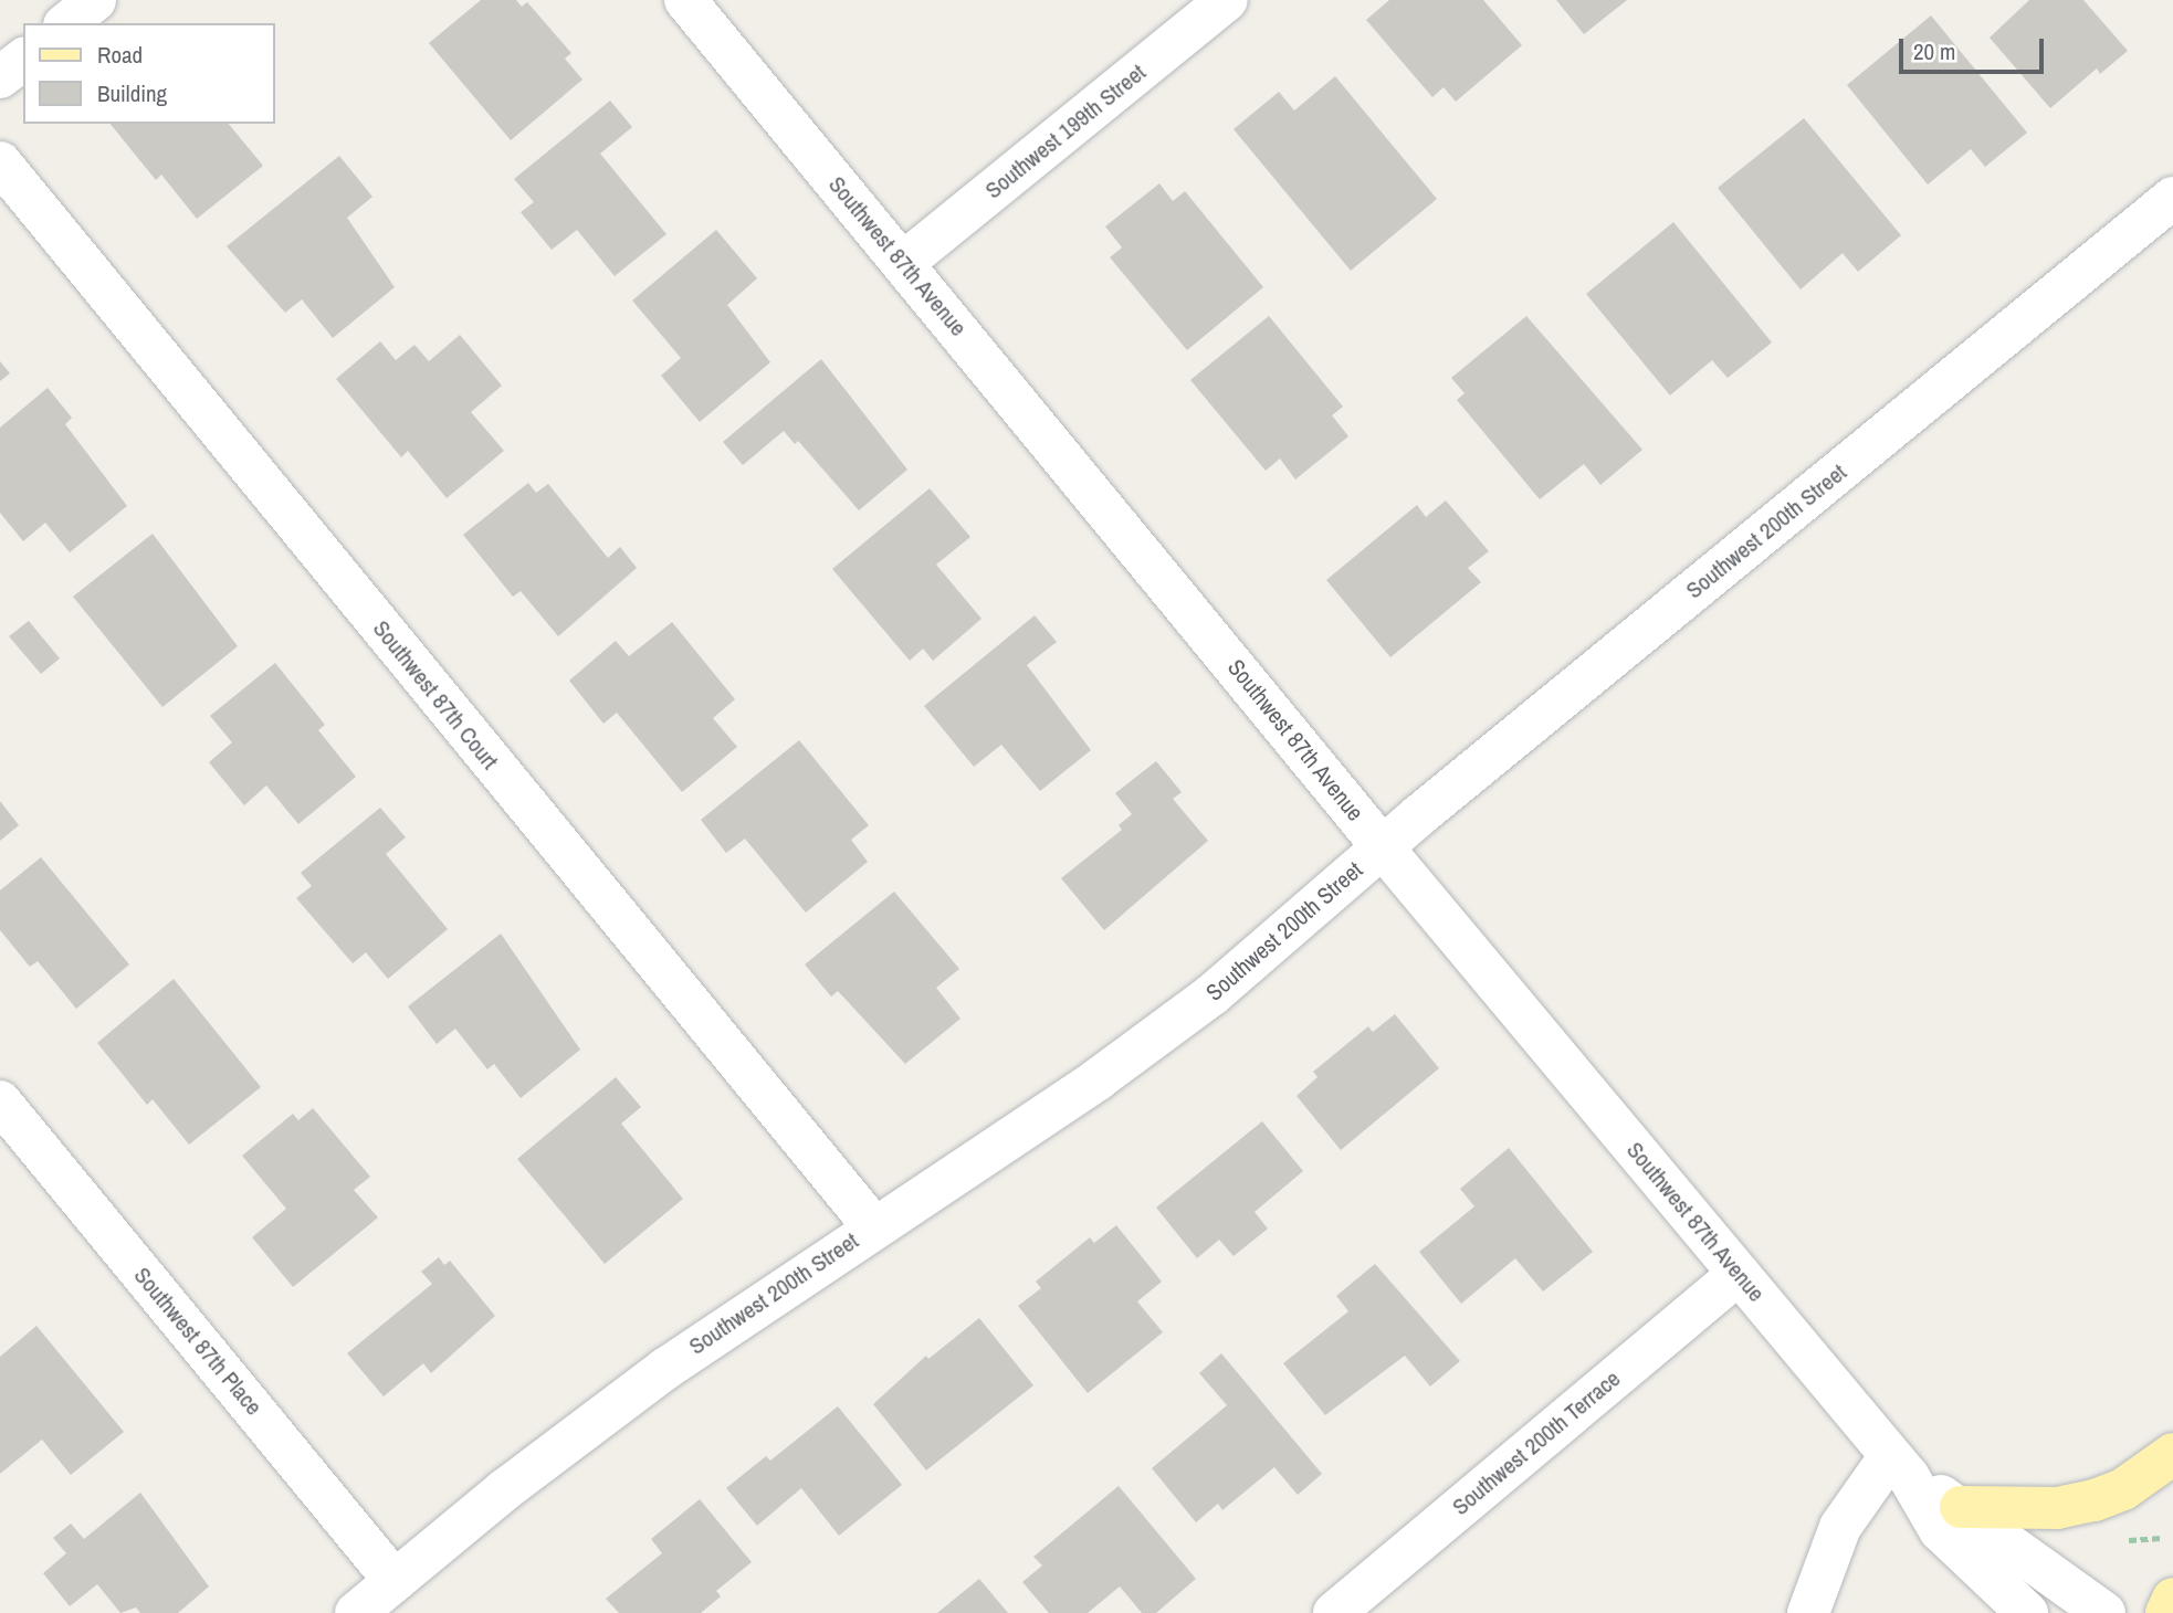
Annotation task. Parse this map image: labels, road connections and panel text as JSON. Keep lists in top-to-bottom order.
{
  "streets": {
    "street": [
      "Southwest 199th Street",
      "Southwest 87th Avenue",
      "Southwest 200th Street",
      "Southwest 87th Court",
      "Southwest 87th Place",
      "Southwest 200th Terrace"
    ]
  },
  "crossings": [
    ["Southwest 199th Street", "Southwest 87th Avenue"],
    ["Southwest 87th Avenue", "Southwest 200th Street"],
    ["Southwest 87th Avenue", "Southwest 200th Terrace"],
    ["Southwest 200th Street", "Southwest 87th Court"],
    ["Southwest 200th Street", "Southwest 87th Place"]
  ],
  "legend": ["Road", "Building"],
  "scale_bar": "20 m"
}
